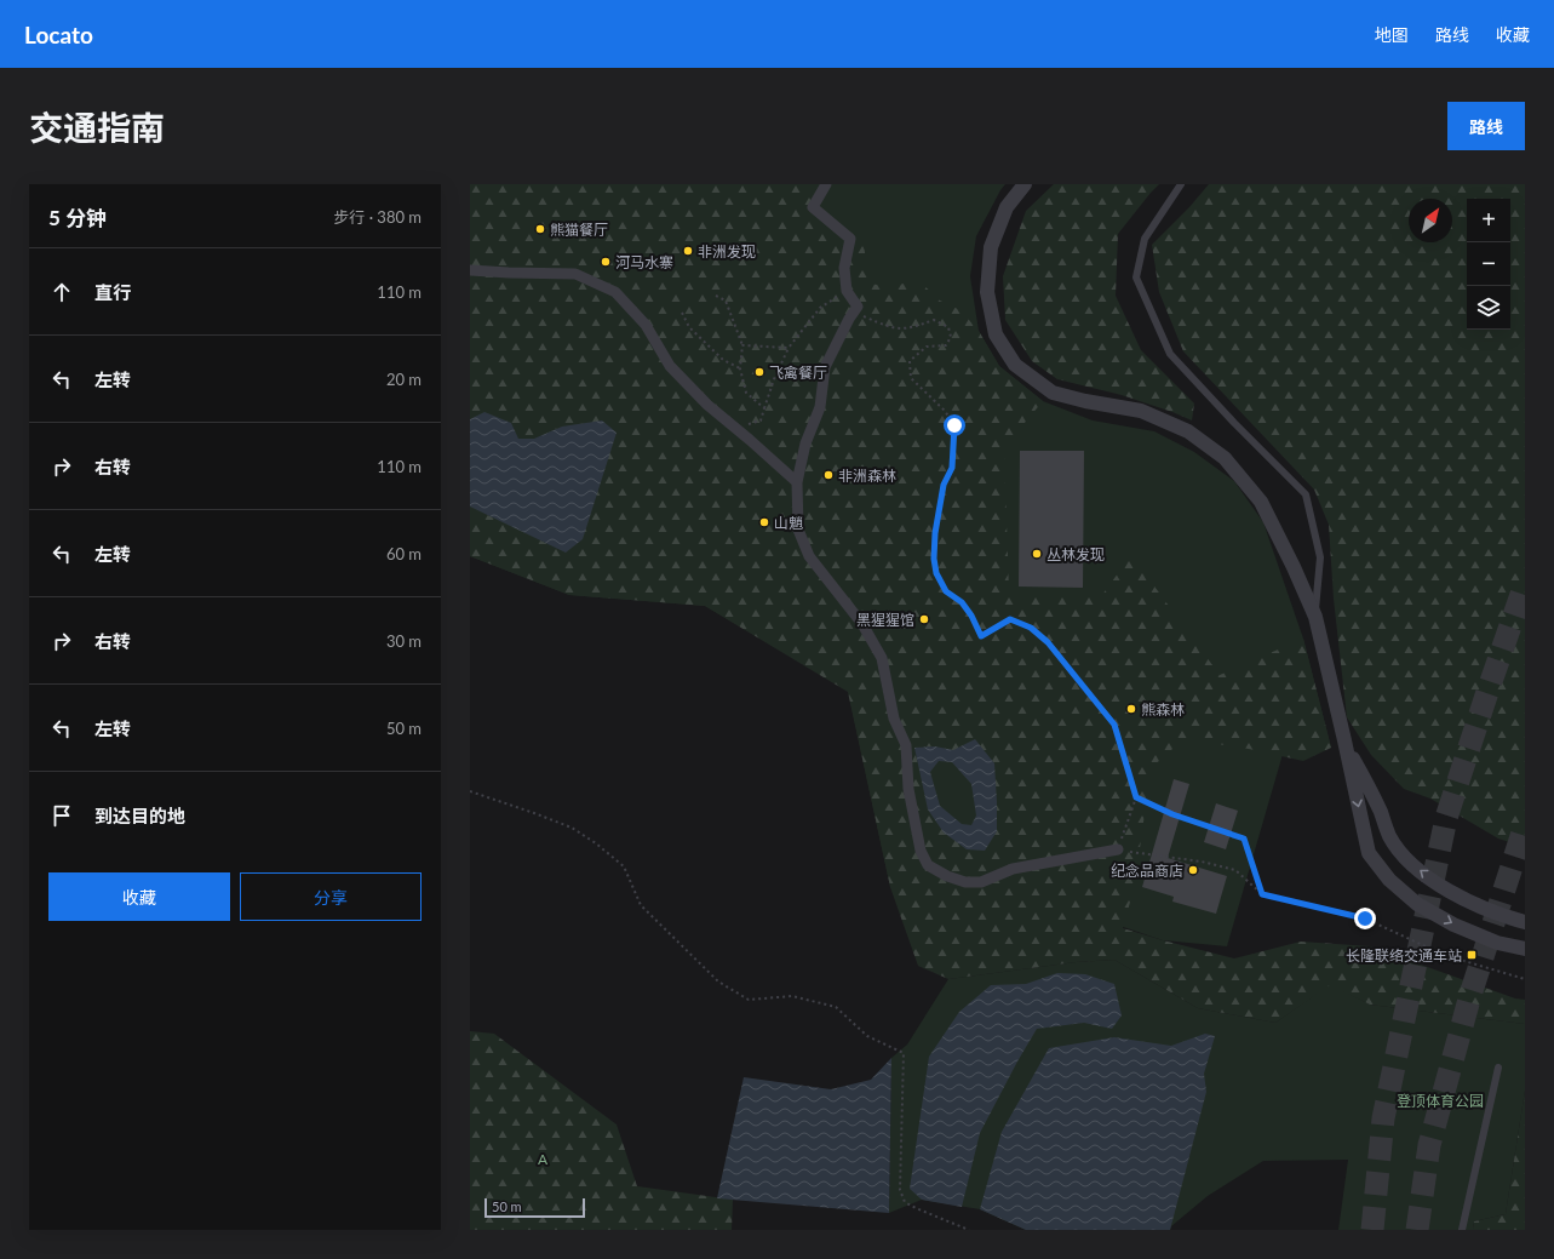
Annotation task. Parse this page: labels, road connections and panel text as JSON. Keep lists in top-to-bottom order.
{
  "parks": ["登顶体育公园", "A"],
  "places": {
    "other": [
      "熊猫餐厅",
      "非洲发现",
      "河马水寨",
      "飞禽餐厅",
      "非洲森林",
      "山魈",
      "丛林发现",
      "黑猩猩馆",
      "熊森林",
      "纪念品商店"
    ],
    "transit": ["长隆联络交通车站"]
  },
  "scale_bar": "50 m",
  "north": "top right",
  "page": {
    "header": "Locato",
    "nav": ["地图", "路线", "收藏"],
    "title": "交通指南",
    "buttons": [
      "路线",
      ["收藏", "分享"]
    ],
    "heading": ["5 分钟", "步行 · 380 m"],
    "map_buttons": ["+", "−"],
    "list": [
      ["直行", "110 m"],
      ["左转", "20 m"],
      ["右转", "110 m"],
      ["左转", "60 m"],
      ["右转", "30 m"],
      ["左转", "50 m"],
      "到达目的地"
    ],
    "scale": "50 m"
  }
}
